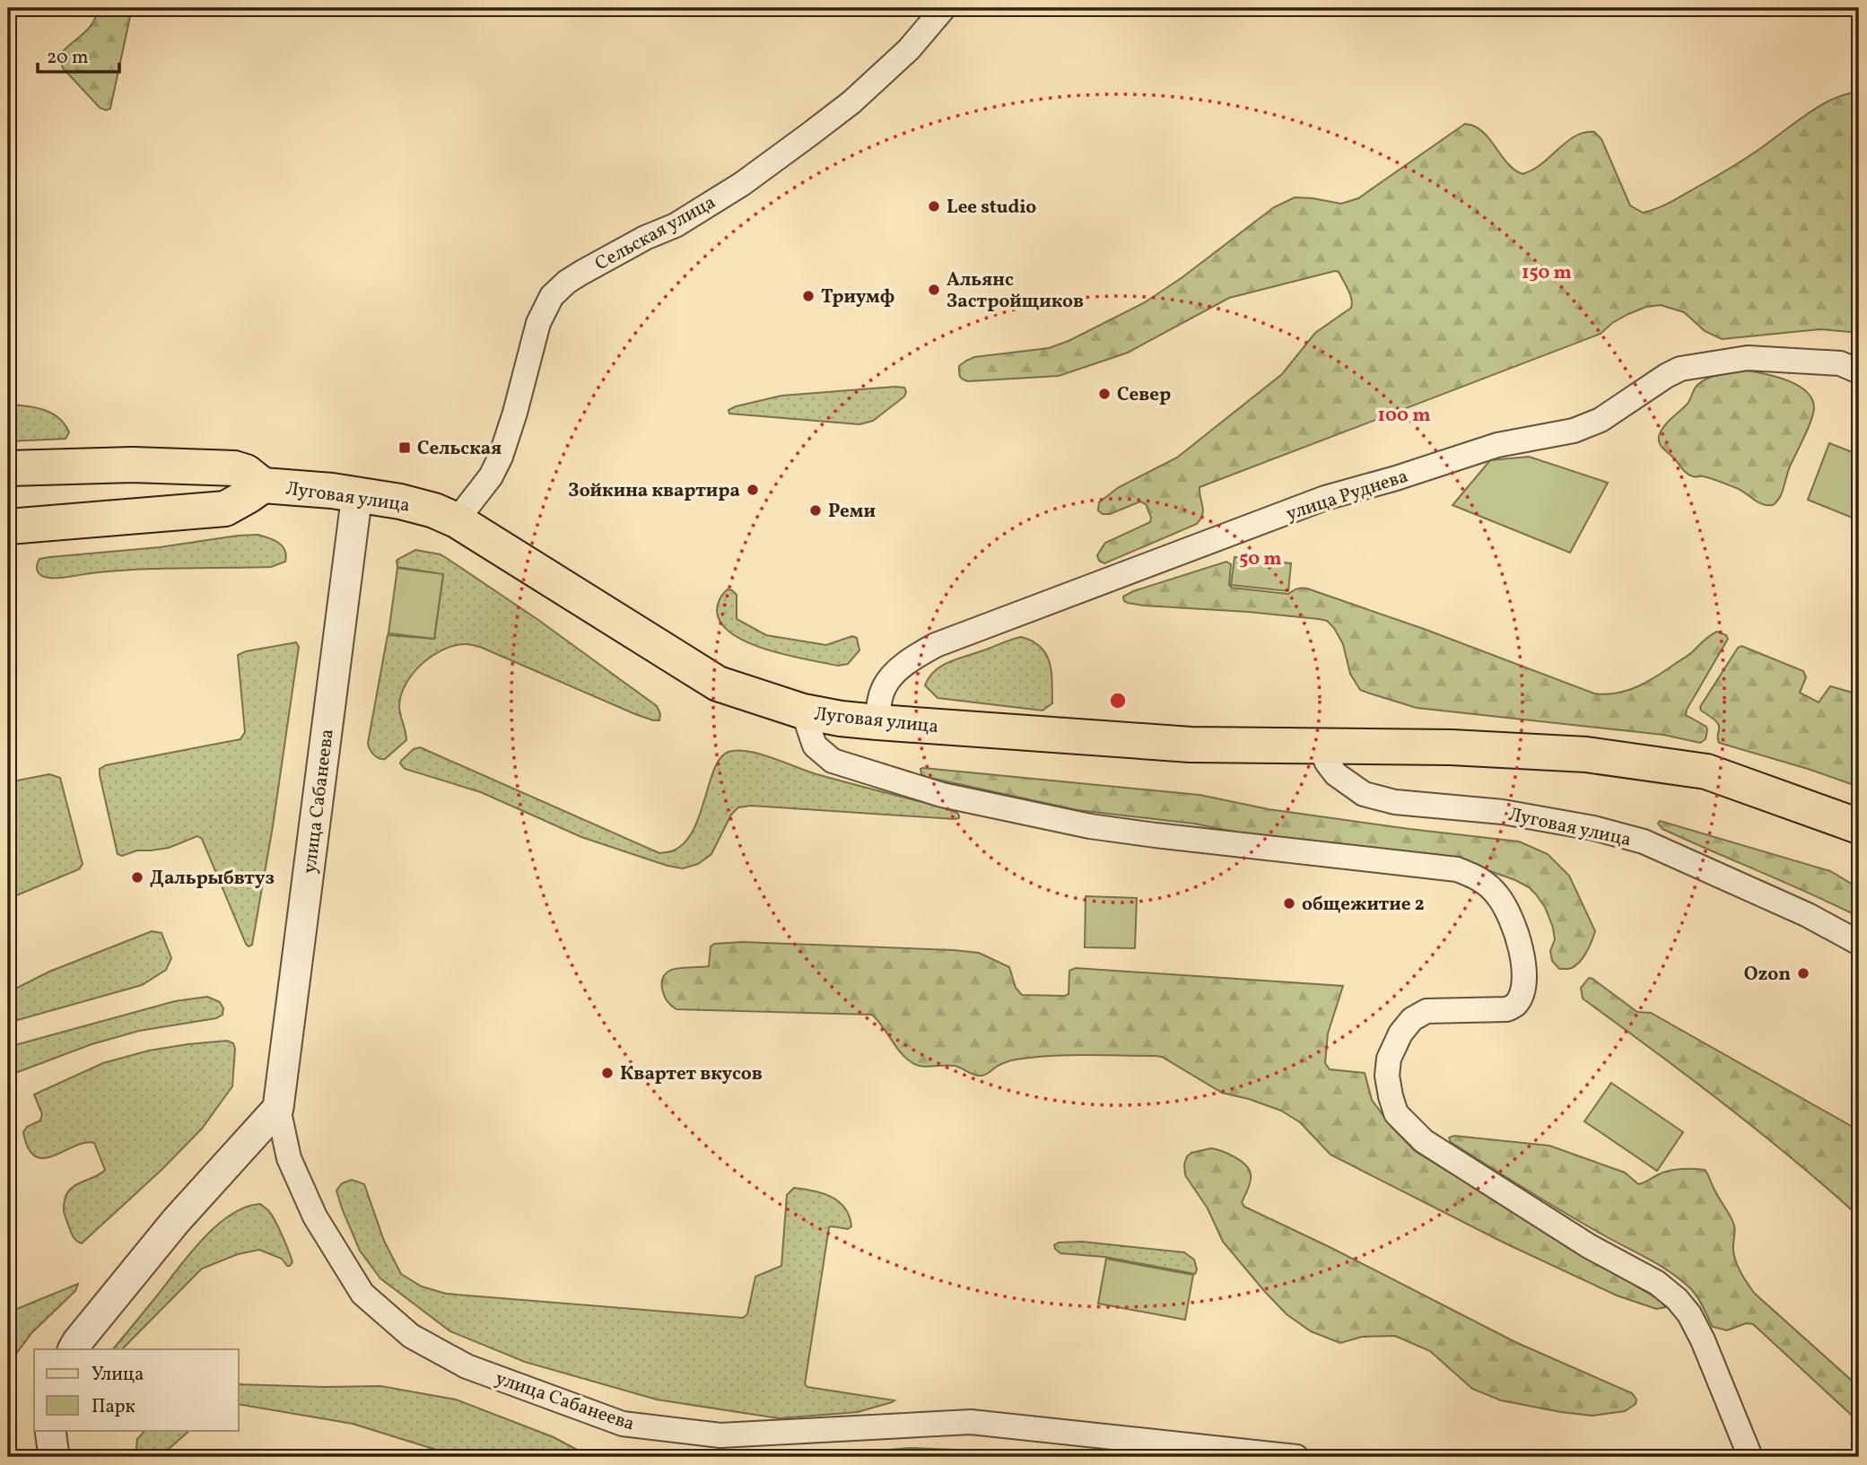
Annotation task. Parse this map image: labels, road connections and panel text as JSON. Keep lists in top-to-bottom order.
{
  "streets": {
    "main road": ["Луговая улица"],
    "street": ["Сельская улица", "улица Руднева", "улица Сабанеева"]
  },
  "crossings": [
    ["Сельская улица", "Луговая улица"],
    ["улица Руднева", "Луговая улица"],
    ["Луговая улица", "улица Сабанеева"]
  ],
  "places": {
    "other": [
      "Lee studio",
      "Альянс Застройщиков",
      "Триумф",
      "Север",
      "Зойкина квартира",
      "Реми",
      "Дальрыбвтуз",
      "общежитие 2",
      "Ozon",
      "Квартет вкусов"
    ],
    "transit": ["Сельская"]
  },
  "legend": ["Улица", "Парк"],
  "scale_bar": "20 m",
  "rings": ["150 m", "100 m", "50 m"]
}
